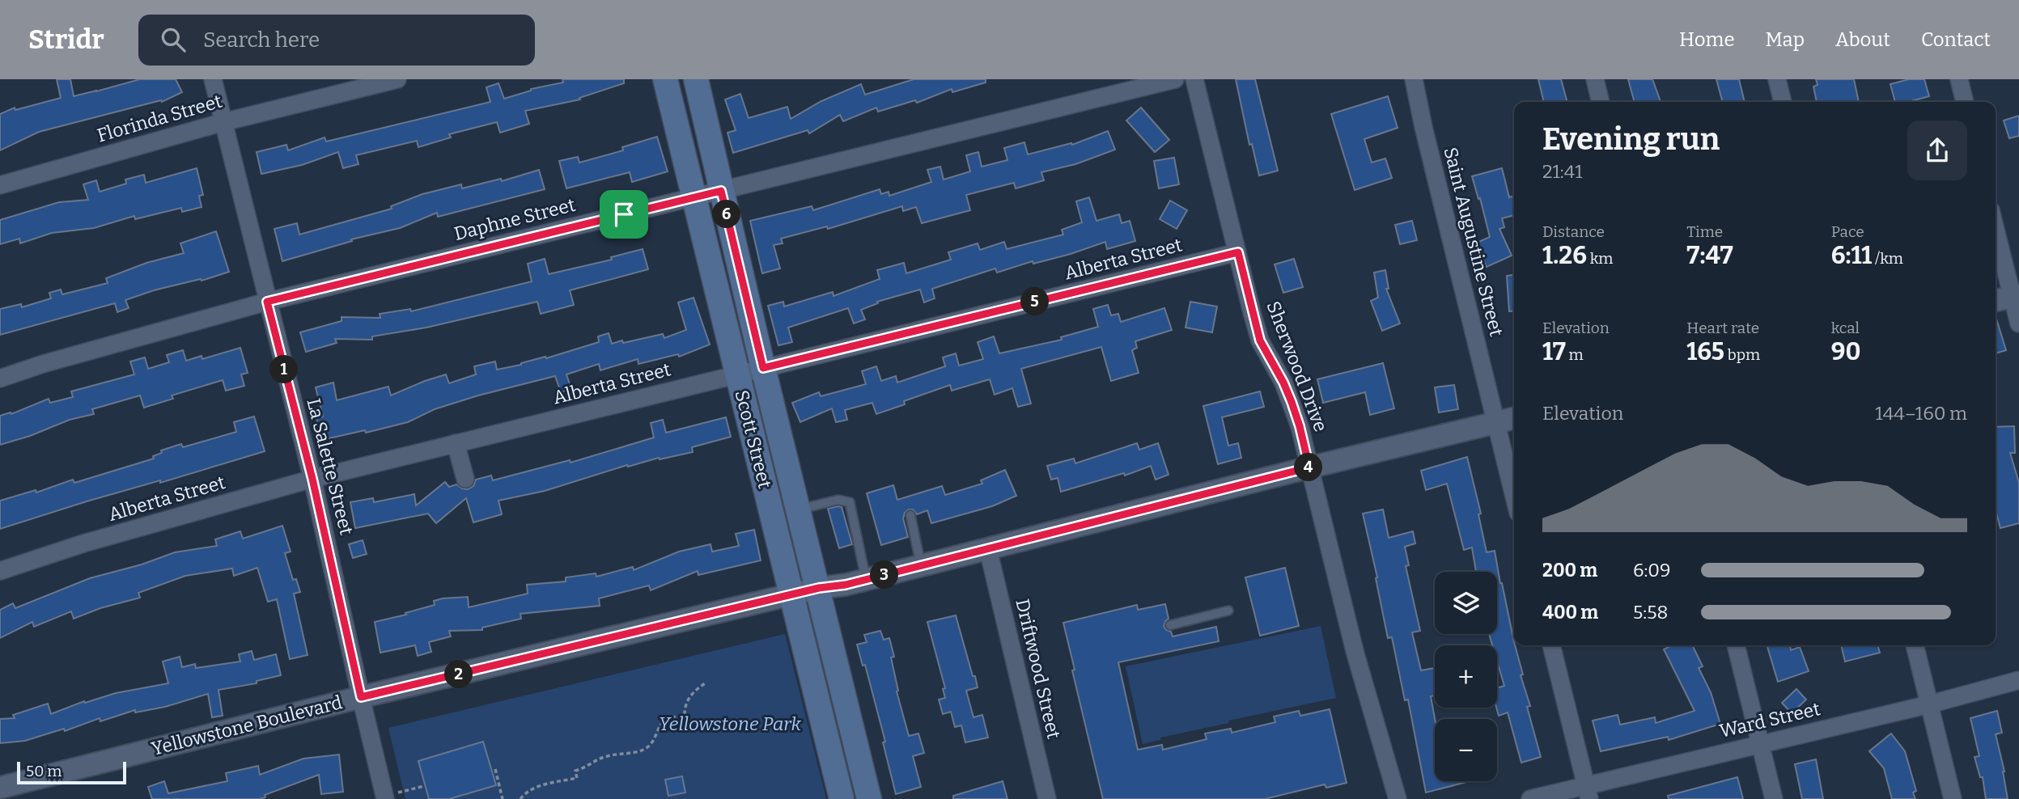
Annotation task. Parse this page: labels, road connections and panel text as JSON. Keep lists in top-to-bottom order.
{
  "streets": {
    "main road": ["Scott Street"],
    "street": [
      "Florinda Street",
      "Daphne Street",
      "Saint Augustine Street",
      "Alberta Street",
      "Sherwood Drive",
      "La Salette Street",
      "Driftwood Street",
      "Ward Street",
      "Yellowstone Boulevard"
    ]
  },
  "crossings": [
    ["Florinda Street", "La Salette Street"],
    ["Daphne Street", "Scott Street"],
    ["Daphne Street", "La Salette Street"],
    ["Saint Augustine Street", "Yellowstone Boulevard"],
    ["Alberta Street", "Sherwood Drive"],
    ["Alberta Street", "Scott Street"],
    ["Alberta Street", "La Salette Street"],
    ["Sherwood Drive", "Yellowstone Boulevard"],
    ["Scott Street", "Yellowstone Boulevard"],
    ["La Salette Street", "Yellowstone Boulevard"],
    ["Driftwood Street", "Yellowstone Boulevard"]
  ],
  "parks": ["Yellowstone Park"],
  "scale_bar": "50 m",
  "page": {
    "header": "Stridr",
    "search": "Search here",
    "nav": [
      "Home",
      "Map",
      "About",
      "Contact"
    ],
    "heading": ["Evening run", "21:41"],
    "stats": [
      ["Distance", "1.26 km"],
      ["Time", "7:47"],
      ["Pace", "6:11 /km"],
      ["Elevation", "17 m"],
      ["Heart rate", "165 bpm"],
      ["kcal", "90"]
    ],
    "pins": [
      "6",
      "5",
      "1",
      "4",
      "3",
      "2"
    ],
    "chart": ["Elevation", "144–160 m"],
    "list": [
      {
        "name": "200 m",
        "note": "6:09"
      },
      {
        "name": "400 m",
        "note": "5:58"
      }
    ],
    "map_buttons": ["+", "−"],
    "scale": "50 m"
  }
}
